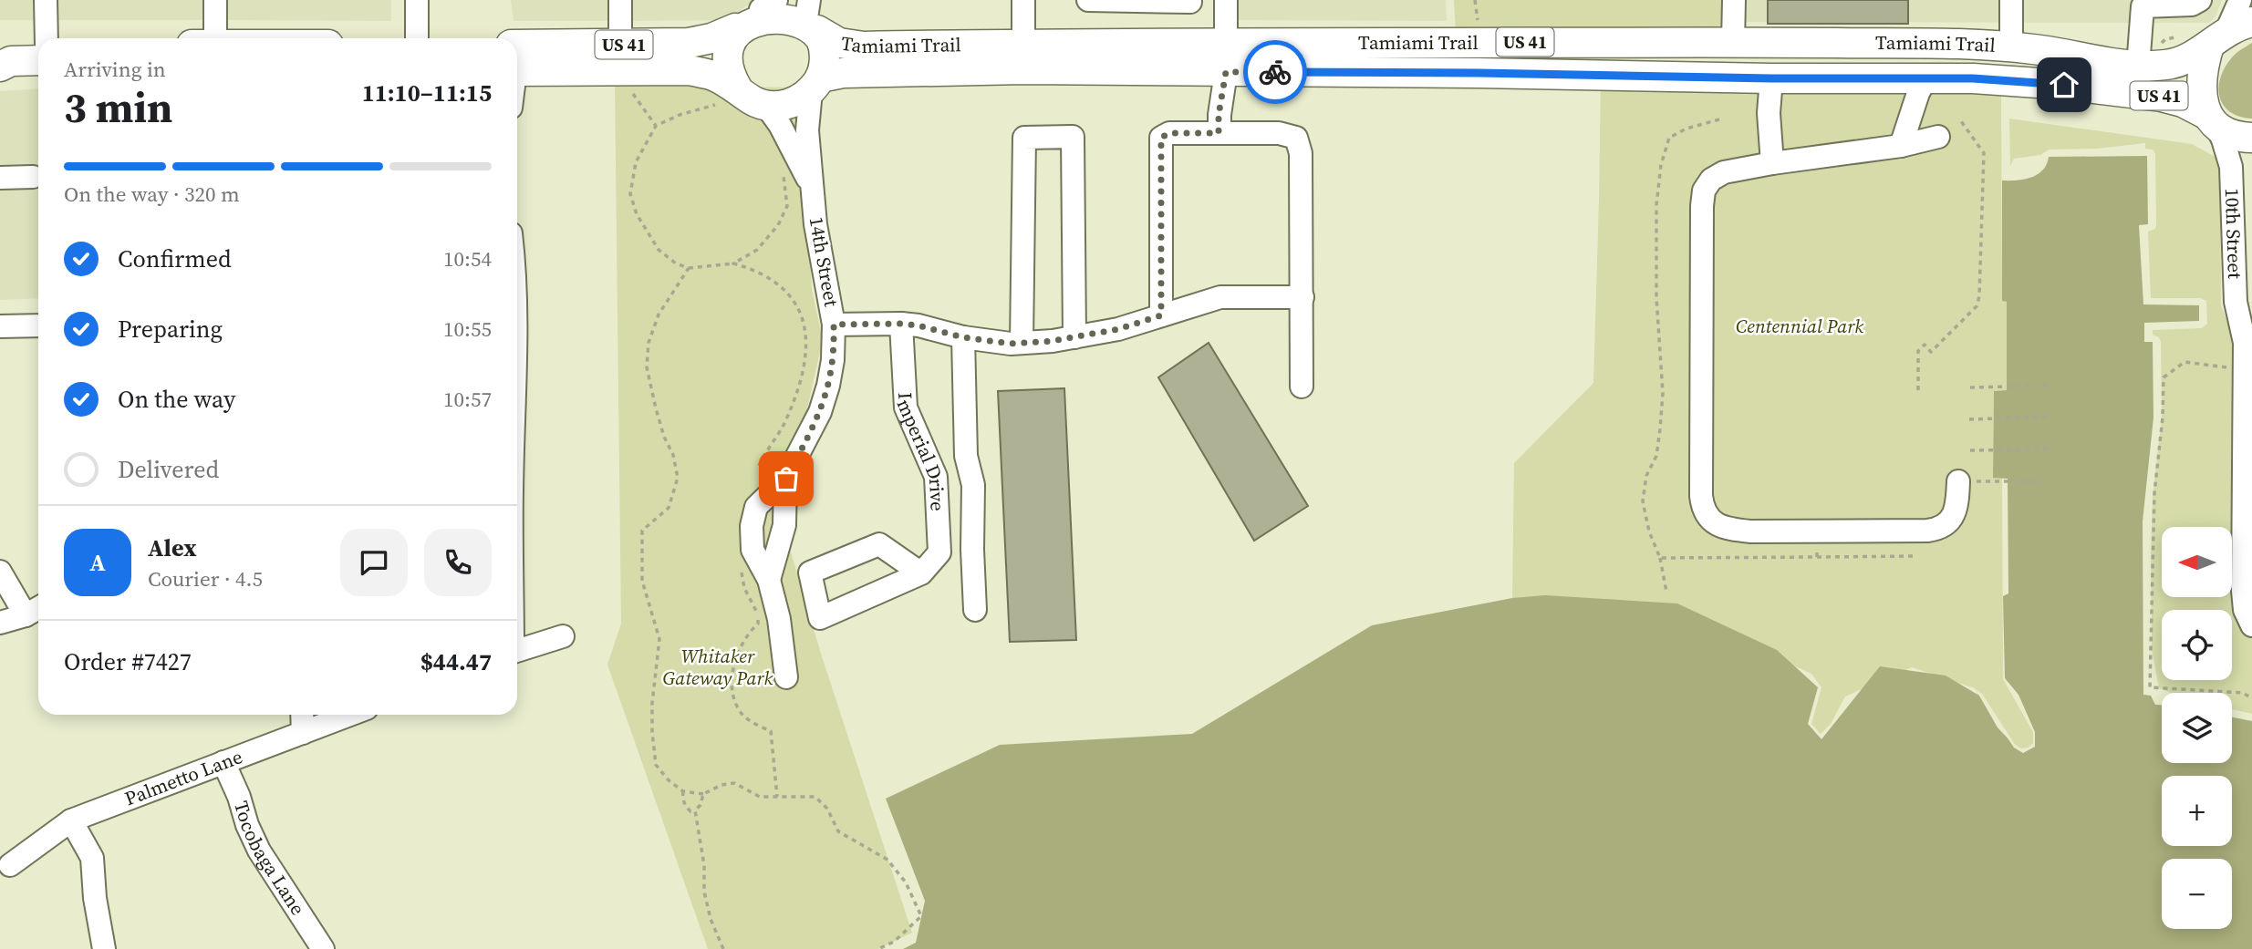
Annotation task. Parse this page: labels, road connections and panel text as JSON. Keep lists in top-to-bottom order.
{
  "streets": {
    "main road": ["Tamiami Trail", "US 41"],
    "street": [
      "10th Street",
      "14th Street",
      "Imperial Drive",
      "Palmetto Lane",
      "Tocobaga Lane"
    ]
  },
  "crossings": [
    ["Tamiami Trail", "US 41"],
    ["Tamiami Trail", "10th Street"],
    ["Tamiami Trail", "14th Street"],
    ["US 41", "14th Street"],
    ["Palmetto Lane", "Tocobaga Lane"]
  ],
  "parks": ["Centennial Park", "Whitaker Gateway Park"],
  "north": "left",
  "page": {
    "heading": ["3 min", "Arriving in", "11:10–11:15"],
    "panel": [
      "Alex",
      "Courier · 4.5",
      "Order #7427",
      "$44.47"
    ],
    "bar": "On the way · 320 m",
    "list": [
      ["Confirmed", "10:54"],
      ["Preparing", "10:55"],
      ["On the way", "10:57"],
      "Delivered"
    ],
    "map_buttons": ["+", "−"],
    "round": "A"
  }
}
